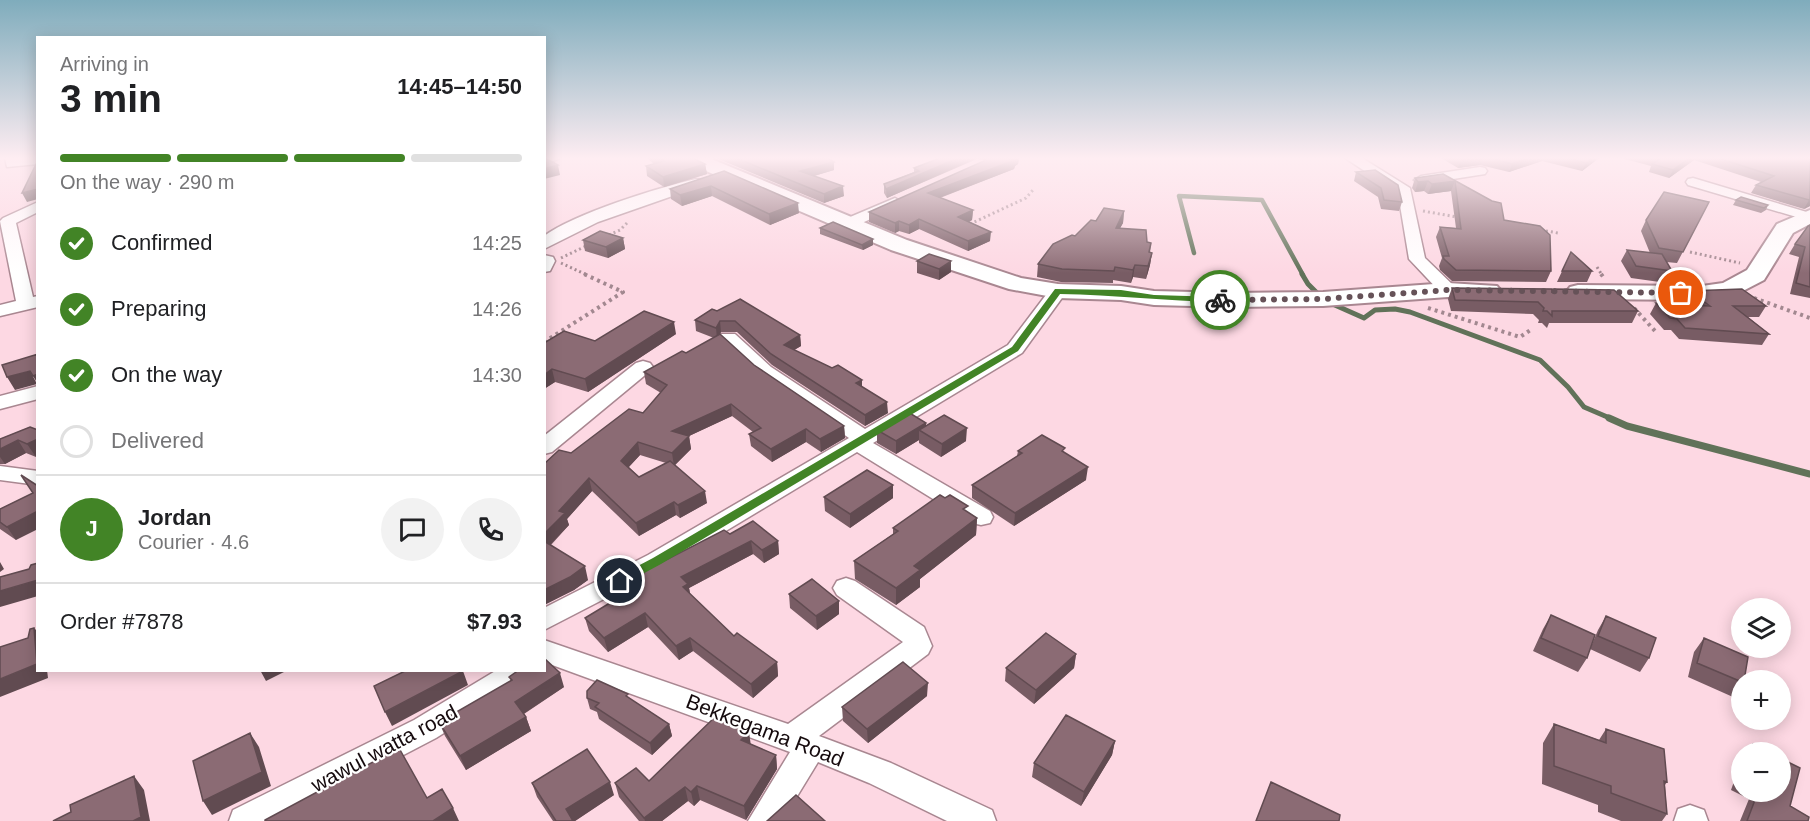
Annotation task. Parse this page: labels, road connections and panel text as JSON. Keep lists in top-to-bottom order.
{
  "streets": {
    "street": ["Bekkegama Road", "wawul watta road"]
  },
  "page": {
    "heading": ["3 min", "Arriving in", "14:45–14:50"],
    "panel": [
      "Jordan",
      "Courier · 4.6",
      "Order #7878",
      "$7.93"
    ],
    "bar": "On the way · 290 m",
    "list": [
      ["Confirmed", "14:25"],
      ["Preparing", "14:26"],
      ["On the way", "14:30"],
      "Delivered"
    ],
    "round": "J",
    "map_buttons": ["+", "−"]
  }
}
